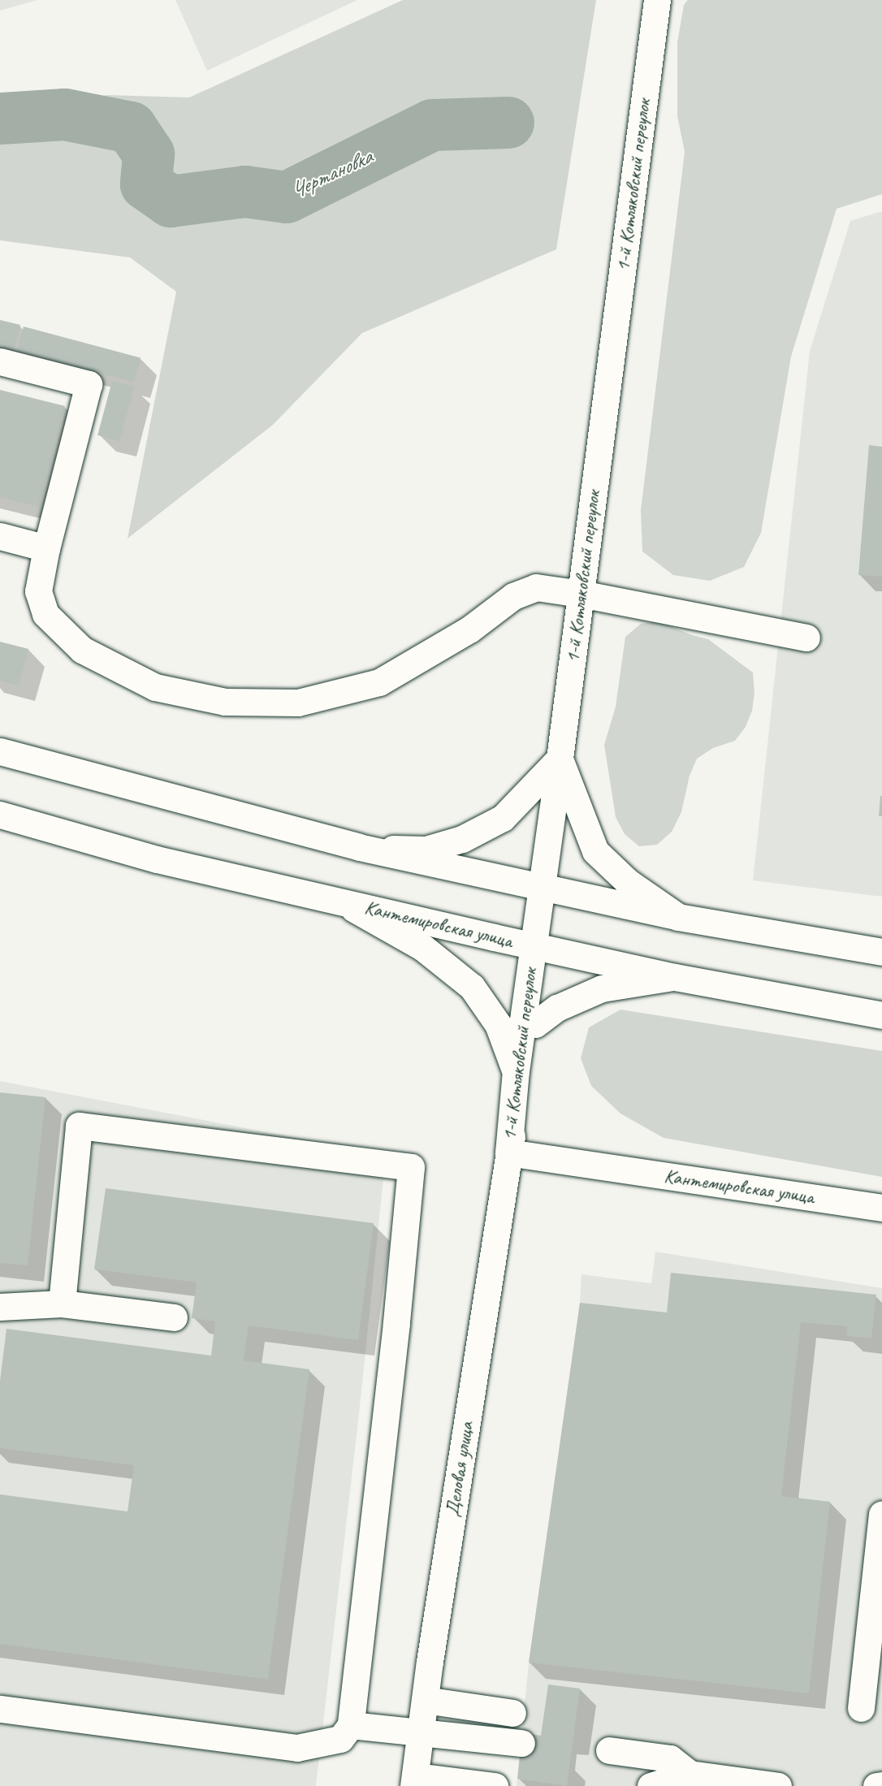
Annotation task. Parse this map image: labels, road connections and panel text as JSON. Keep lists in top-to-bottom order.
{
  "streets": {
    "street": ["1-й Котляковский переулок", "Кантемировская улица", "Деловая улица"]
  },
  "crossings": [
    ["1-й Котляковский переулок", "Кантемировская улица"],
    ["1-й Котляковский переулок", "Деловая улица"],
    ["Кантемировская улица", "Деловая улица"]
  ],
  "water": ["Чертановка"]
}
